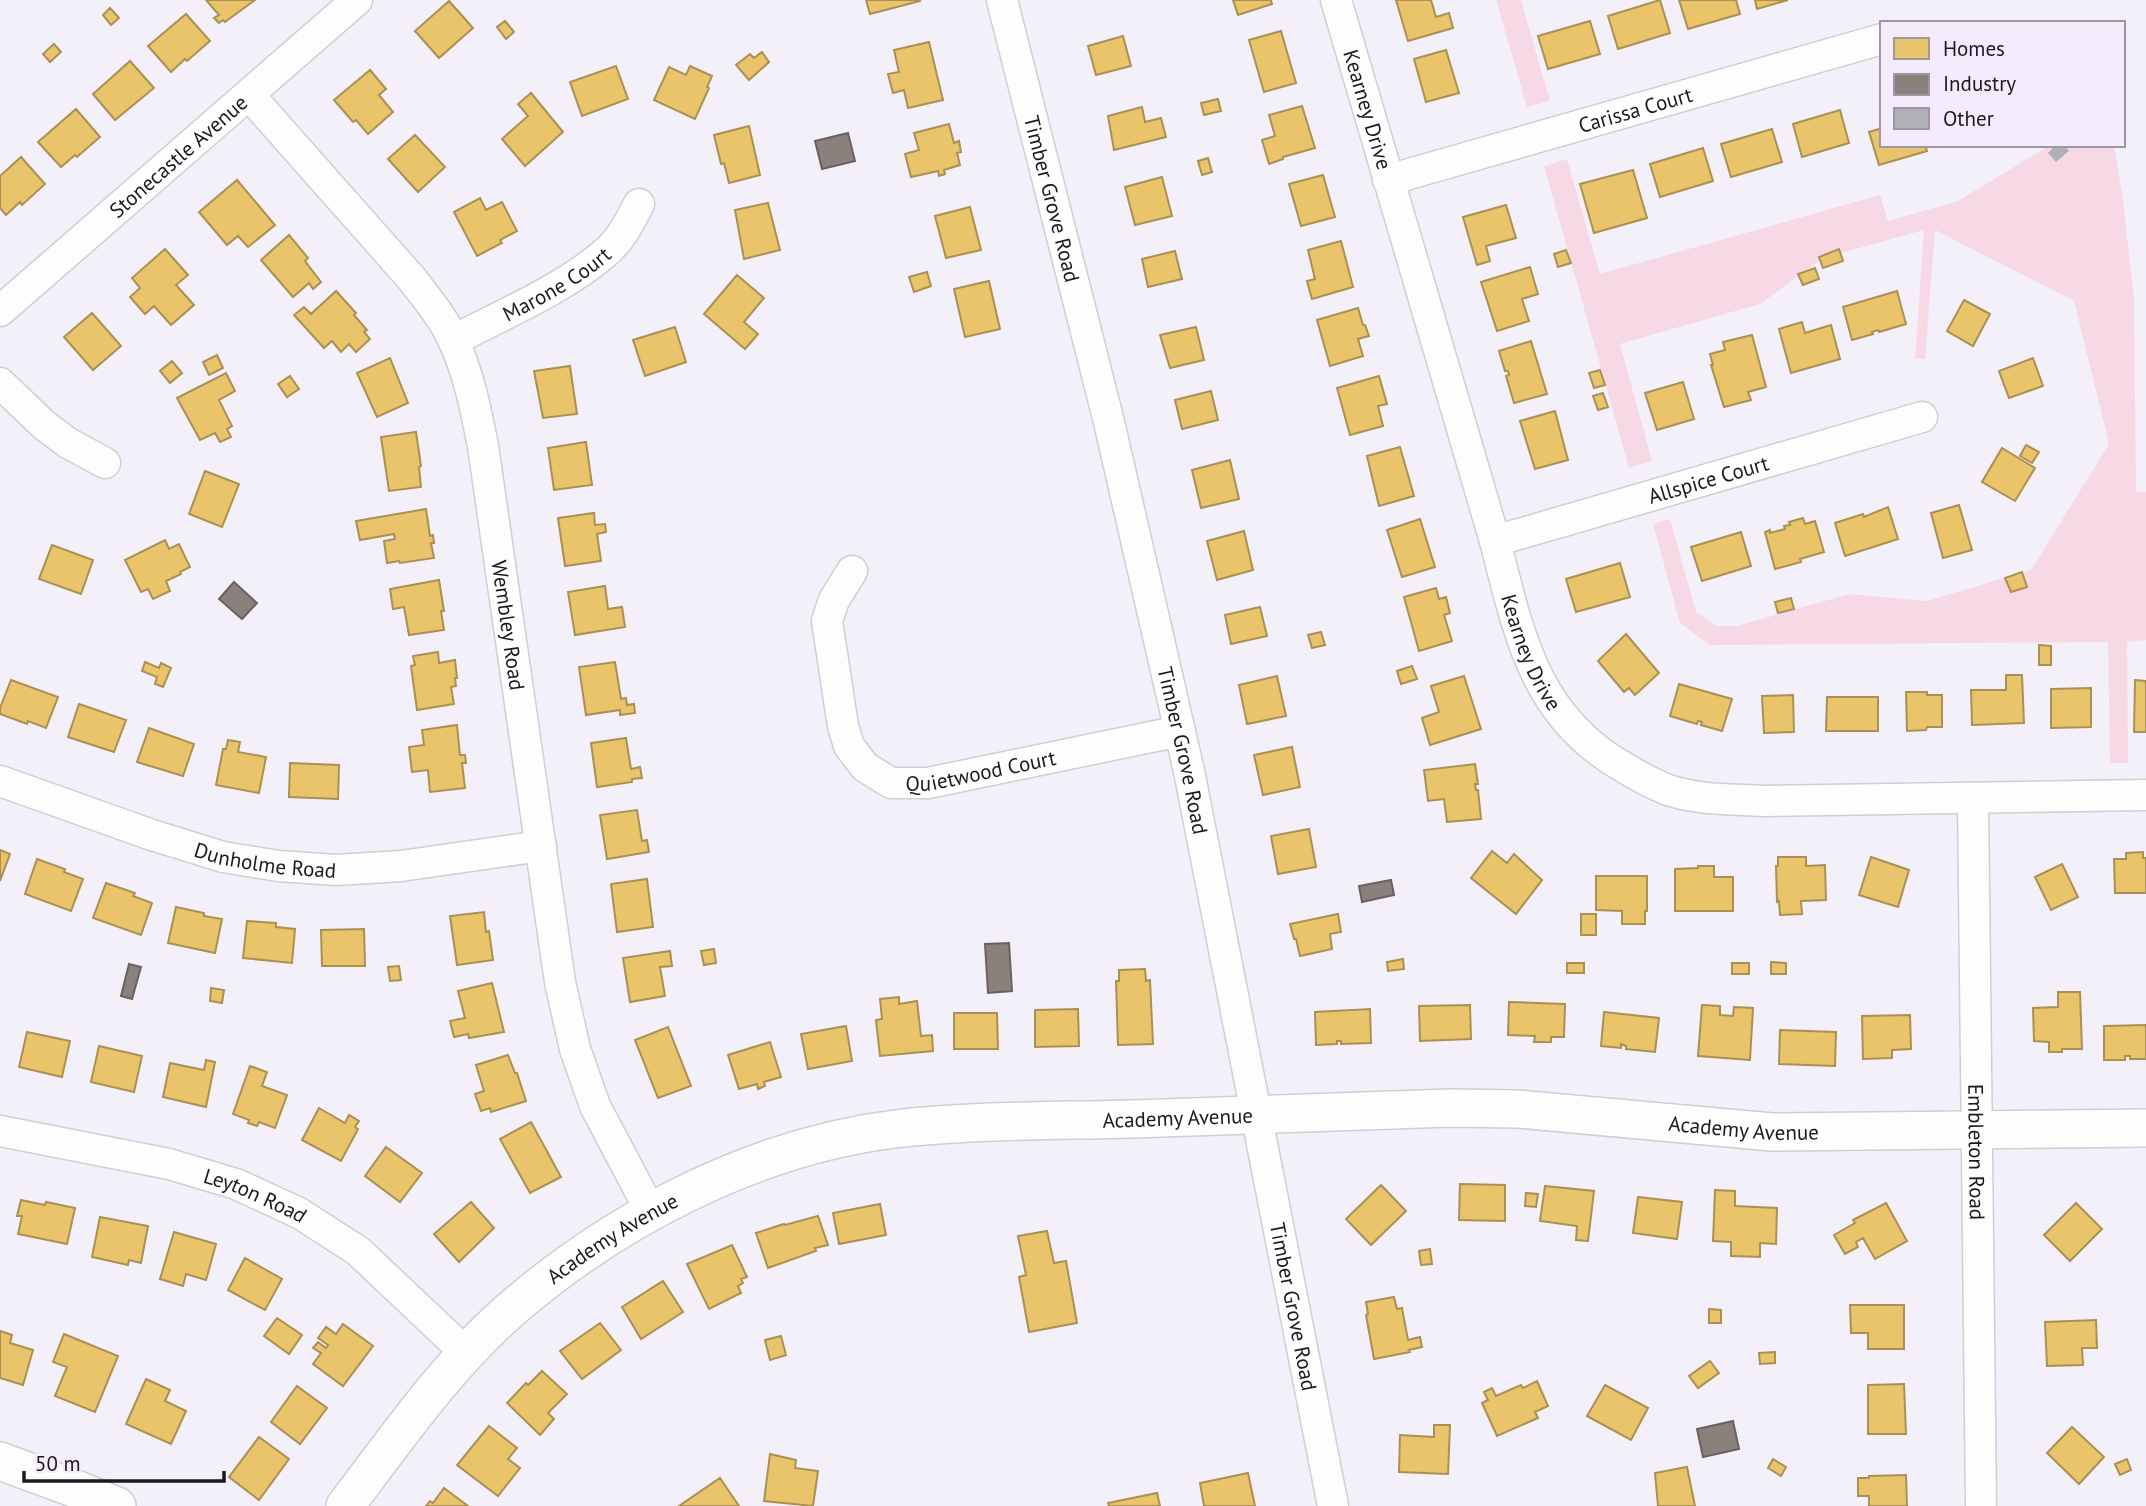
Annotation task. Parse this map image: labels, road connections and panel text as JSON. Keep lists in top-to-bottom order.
{
  "streets": {
    "street": [
      "Carissa Court",
      "Kearney Drive",
      "Stonecastle Avenue",
      "Timber Grove Road",
      "Marone Court",
      "Allspice Court",
      "Wembley Road",
      "Quietwood Court",
      "Dunholme Road",
      "Academy Avenue",
      "Embleton Road",
      "Leyton Road"
    ]
  },
  "crossings": [
    ["Carissa Court", "Kearney Drive"],
    ["Kearney Drive", "Allspice Court"],
    ["Kearney Drive", "Embleton Road"],
    ["Stonecastle Avenue", "Wembley Road"],
    ["Timber Grove Road", "Quietwood Court"],
    ["Timber Grove Road", "Academy Avenue"],
    ["Marone Court", "Wembley Road"],
    ["Wembley Road", "Dunholme Road"],
    ["Wembley Road", "Academy Avenue"],
    ["Academy Avenue", "Embleton Road"],
    ["Academy Avenue", "Leyton Road"]
  ],
  "legend": ["Homes", "Industry", "Other"],
  "scale_bar": "50 m"
}
